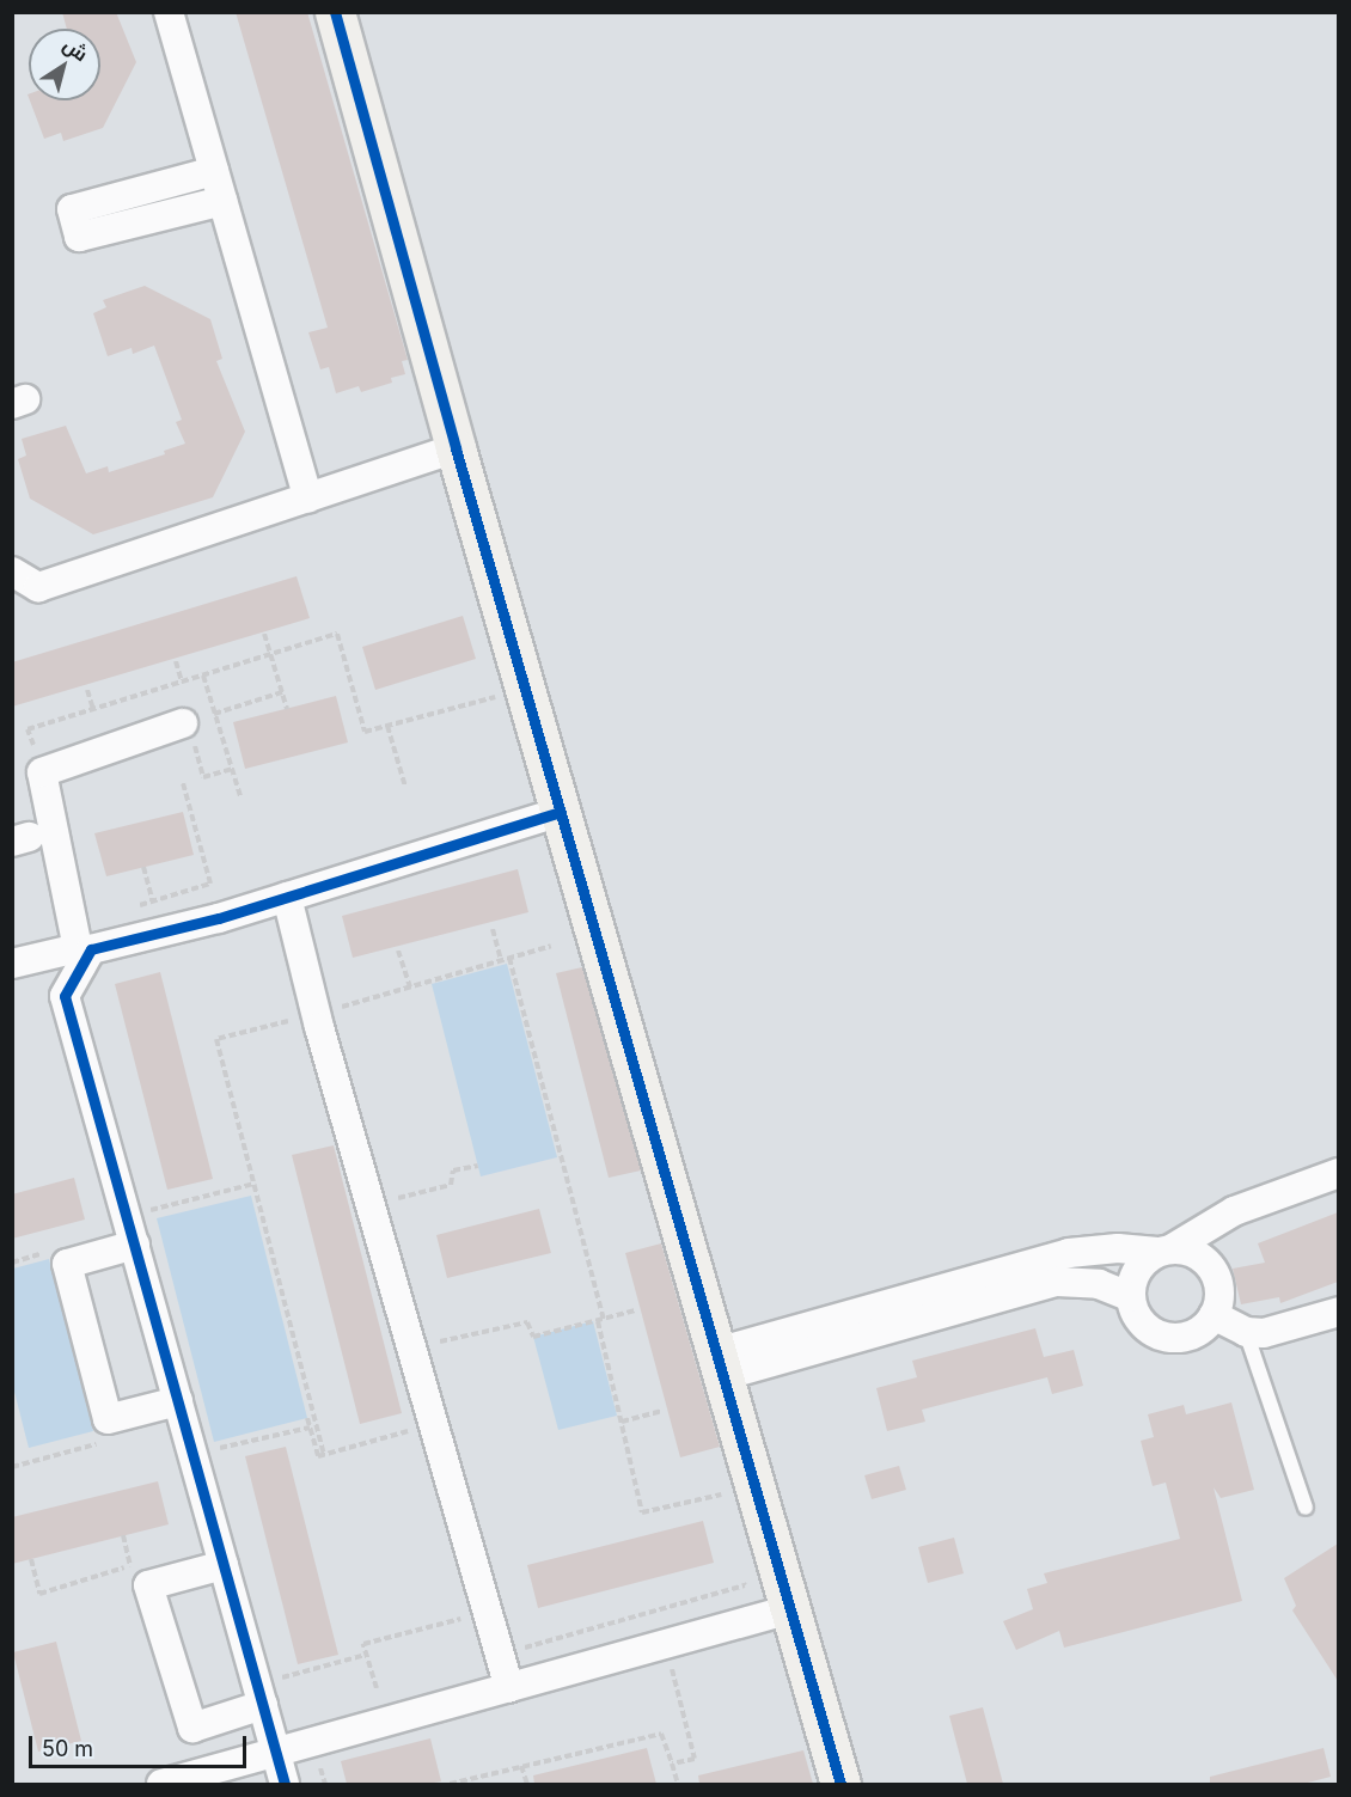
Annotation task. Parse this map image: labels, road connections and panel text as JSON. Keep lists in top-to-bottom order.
{
  "scale_bar": "50 m",
  "north": "top right"
}
